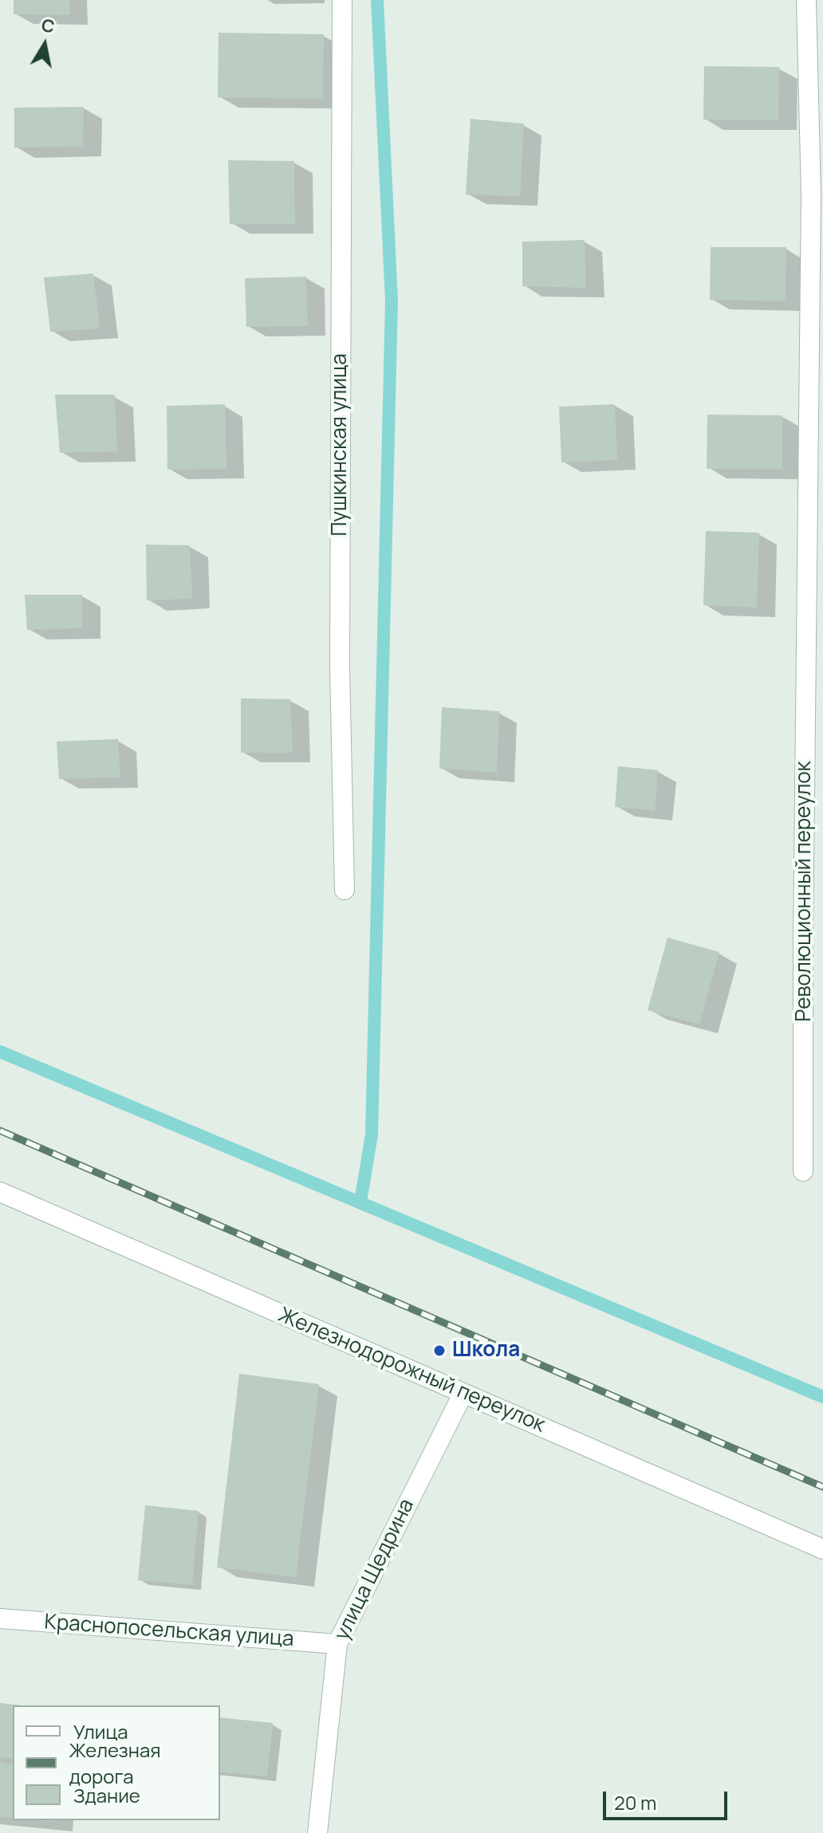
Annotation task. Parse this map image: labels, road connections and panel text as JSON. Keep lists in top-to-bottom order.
{
  "streets": {
    "street": [
      "Пушкинская улица",
      "Революционный переулок",
      "Железнодорожный переулок",
      "улица Щедрина",
      "Краснопосельская улица"
    ]
  },
  "crossings": [
    ["Железнодорожный переулок", "улица Щедрина"],
    ["улица Щедрина", "Краснопосельская улица"]
  ],
  "places": ["Школа"],
  "legend": ["Улица", "Железная дорога", "Здание"],
  "scale_bar": "20 m",
  "north": "top"
}
